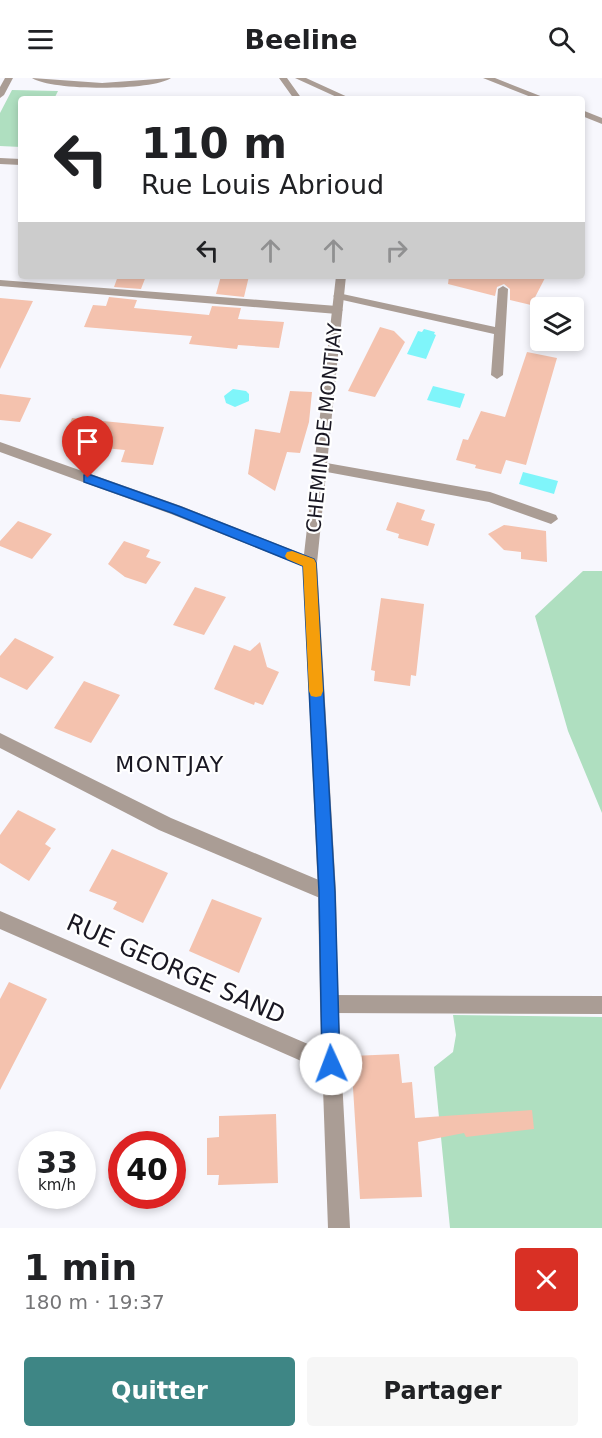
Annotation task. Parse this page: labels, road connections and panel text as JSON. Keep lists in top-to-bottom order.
{
  "streets": {
    "street": ["CHEMIN DE MONTJAY", "RUE GEORGE SAND"]
  },
  "crossings": [
    ["CHEMIN DE MONTJAY", "RUE GEORGE SAND"]
  ],
  "districts": ["MONTJAY"],
  "page": {
    "header": "Beeline",
    "turn": ["110 m", "Rue Louis Abrioud"],
    "speed": "33 km/h",
    "limit": "40",
    "heading": ["1 min", "180 m · 19:37"],
    "buttons": ["Quitter", "Partager"]
  }
}
